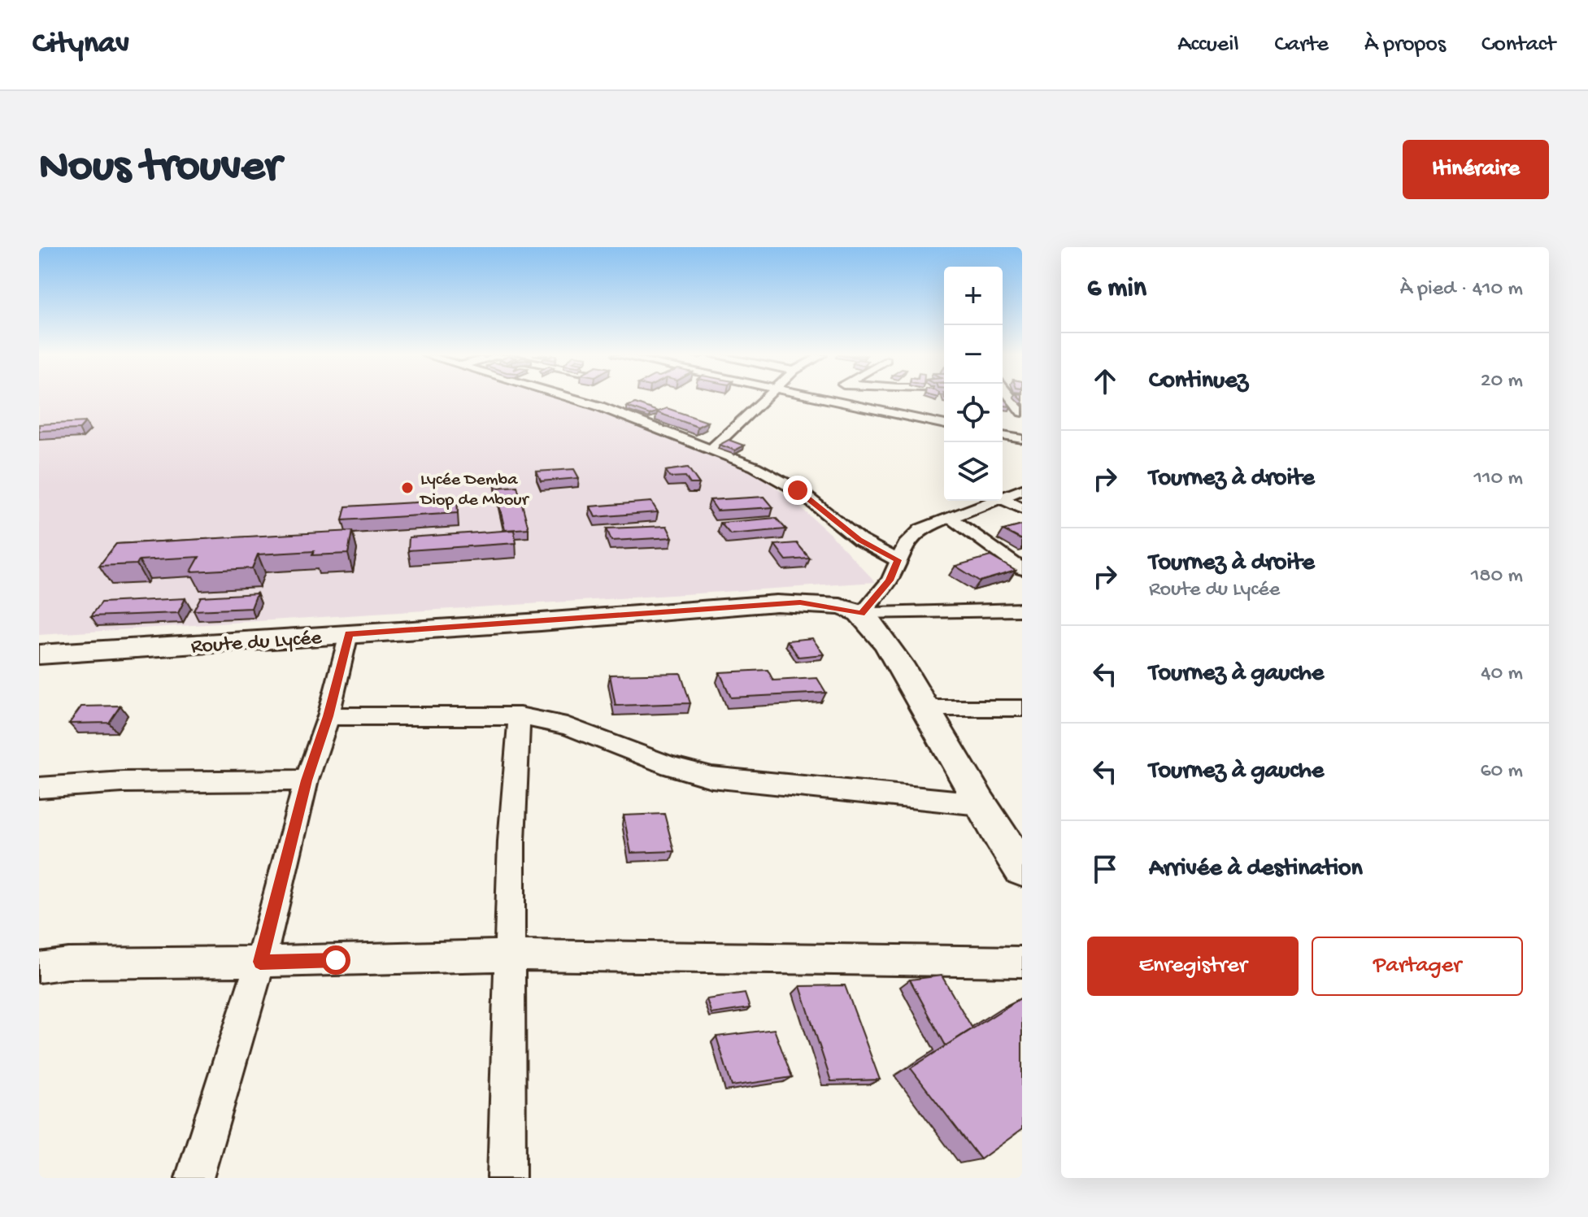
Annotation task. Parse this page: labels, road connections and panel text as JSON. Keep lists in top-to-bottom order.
{
  "streets": {
    "main road": ["Route du Lycée"]
  },
  "places": ["Lycée Demba Diop de Mbour"],
  "page": {
    "header": "Citynav",
    "nav": [
      "Accueil",
      "Carte",
      "À propos",
      "Contact"
    ],
    "buttons": [
      "Itinéraire",
      ["Enregistrer", "Partager"]
    ],
    "title": "Nous trouver",
    "heading": ["6 min", "À pied · 410 m"],
    "map_buttons": ["+", "−"],
    "list": [
      ["Continuez", "20 m"],
      ["Tournez à droite", "110 m"],
      ["Tournez à droite", "Route du Lycée", "180 m"],
      ["Tournez à gauche", "40 m"],
      ["Tournez à gauche", "60 m"],
      "Arrivée à destination"
    ]
  }
}
